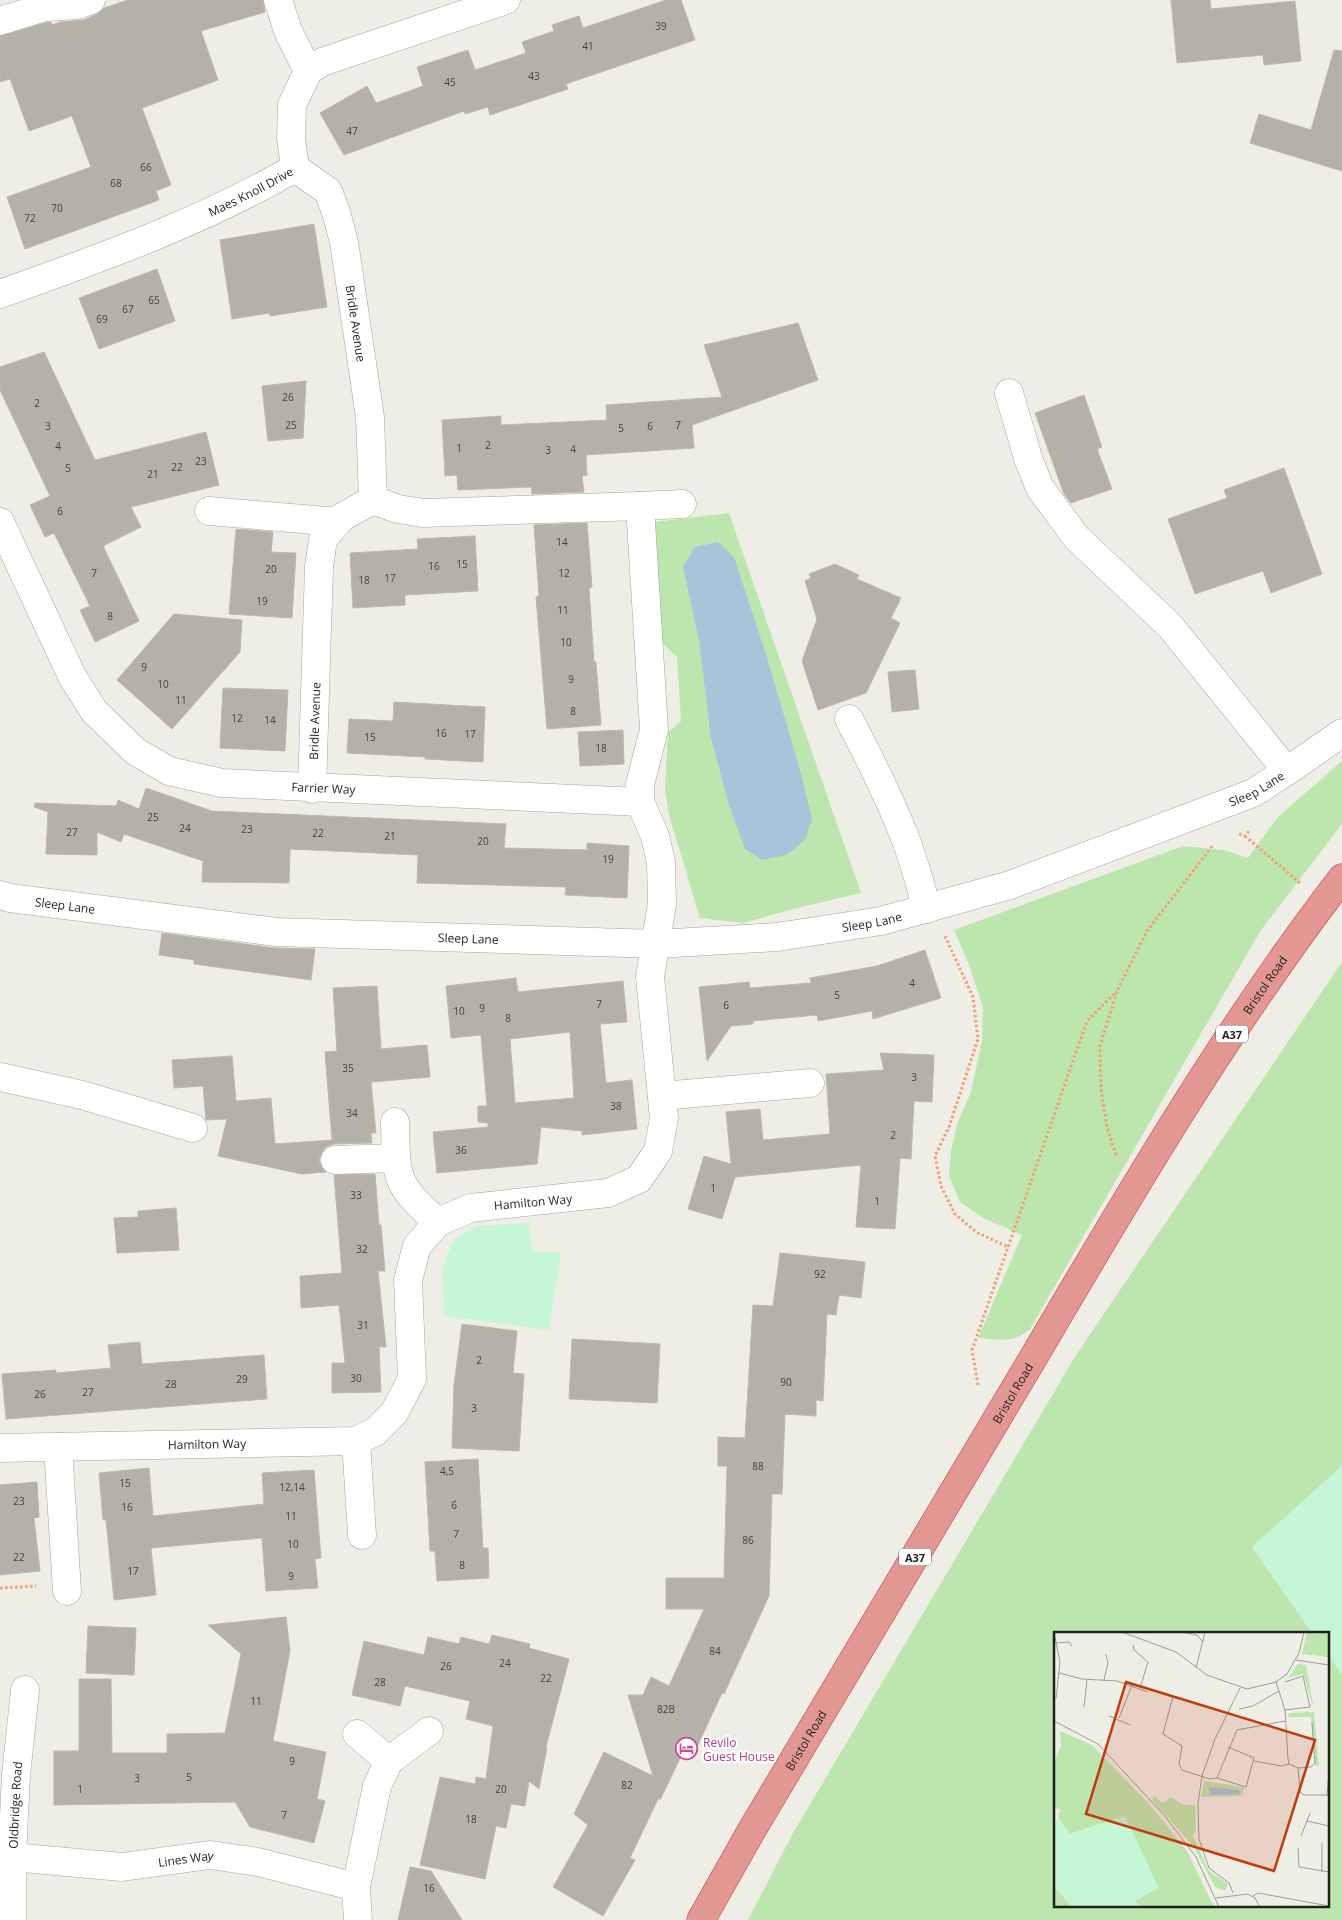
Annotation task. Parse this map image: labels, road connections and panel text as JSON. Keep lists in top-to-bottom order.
{
  "streets": {
    "highway": ["Bristol Road", "A37"],
    "street": [
      "Maes Knoll Drive",
      "Bridle Avenue",
      "Sleep Lane",
      "Farrier Way",
      "Hamilton Way",
      "Oldbridge Road",
      "Lines Way"
    ]
  },
  "crossings": [
    ["Maes Knoll Drive", "Bridle Avenue"],
    ["Bridle Avenue", "Farrier Way"],
    ["Sleep Lane", "Hamilton Way"],
    ["Oldbridge Road", "Lines Way"]
  ],
  "places": {
    "hotel": ["Revilo Guest House"]
  },
  "house_numbers": [
    "39",
    "41",
    "43",
    "45",
    "47",
    "66",
    "68",
    "70",
    "72",
    "65",
    "67",
    "69",
    "26",
    "2",
    "25",
    "7",
    "3",
    "6",
    "5",
    "2",
    "4",
    "1",
    "4",
    "3",
    "23",
    "22",
    "5",
    "21",
    "6",
    "14",
    "15",
    "16",
    "20",
    "7",
    "12",
    "17",
    "18",
    "19",
    "11",
    "8",
    "10",
    "9",
    "9",
    "10",
    "11",
    "8",
    "12",
    "14",
    "16",
    "17",
    "15",
    "18",
    "25",
    "24",
    "23",
    "27",
    "22",
    "21",
    "20",
    "19",
    "4",
    "5",
    "7",
    "6",
    "9",
    "10",
    "8",
    "35",
    "3",
    "38",
    "34",
    "2",
    "36",
    "1",
    "33",
    "1",
    "32",
    "92",
    "31",
    "2",
    "30",
    "29",
    "90",
    "28",
    "27",
    "26",
    "3",
    "88",
    "4,5",
    "15",
    "12,14",
    "23",
    "6",
    "16",
    "11",
    "7",
    "86",
    "10",
    "22",
    "8",
    "17",
    "9",
    "84",
    "24",
    "26",
    "22",
    "28",
    "11",
    "82B",
    "9",
    "5",
    "3",
    "82",
    "1",
    "20",
    "7",
    "18",
    "16"
  ]
}
